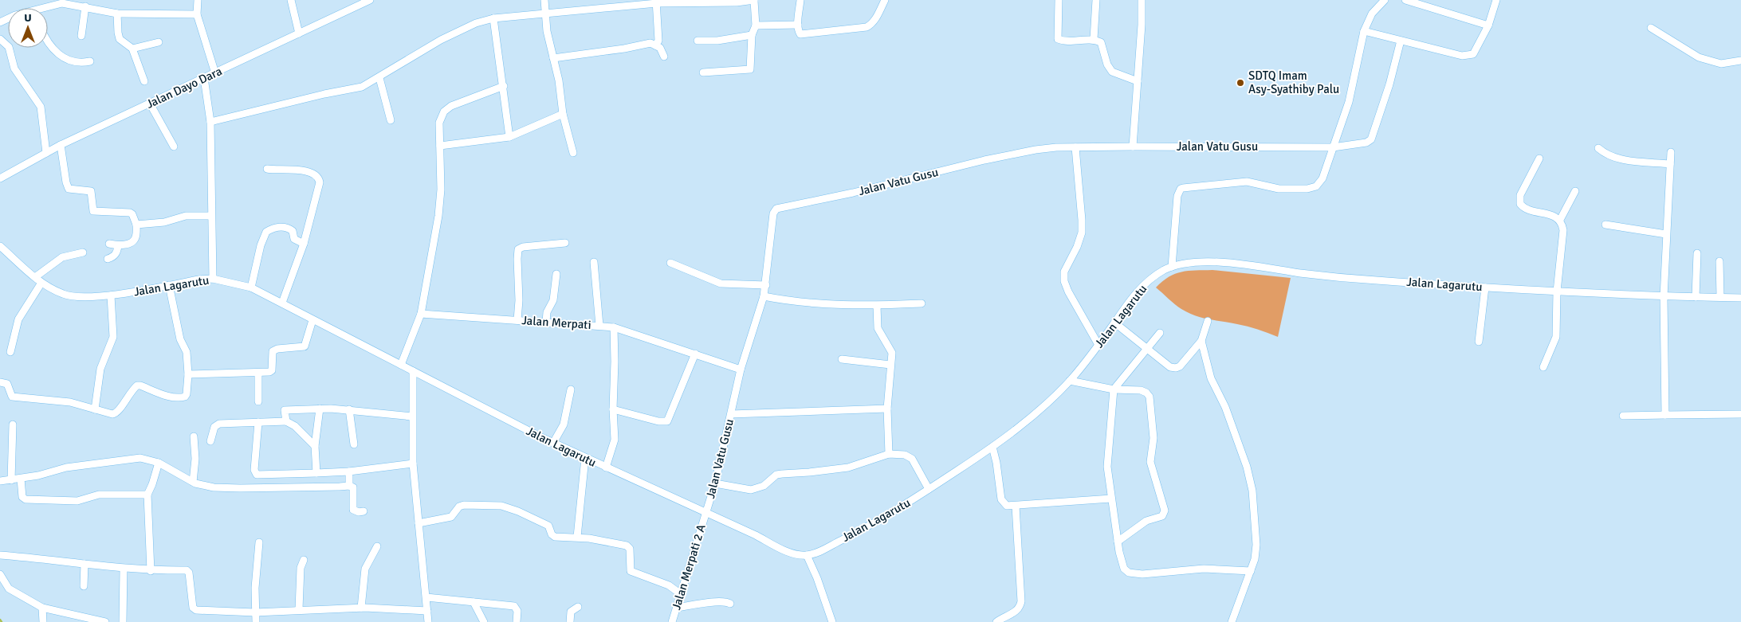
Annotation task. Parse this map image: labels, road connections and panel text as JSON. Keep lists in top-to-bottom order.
{
  "streets": {
    "street": [
      "Jalan Dayo Dara",
      "Jalan Vatu Gusu",
      "Jalan Lagarutu",
      "Jalan Merpati",
      "Jalan Merpati 2 A"
    ]
  },
  "crossings": [
    ["Jalan Vatu Gusu", "Jalan Lagarutu"],
    ["Jalan Vatu Gusu", "Jalan Merpati"],
    ["Jalan Vatu Gusu", "Jalan Merpati 2 A"],
    ["Jalan Lagarutu", "Jalan Merpati 2 A"]
  ],
  "places": ["SDTQ Imam Asy-Syathiby Palu"],
  "north": "top"
}
